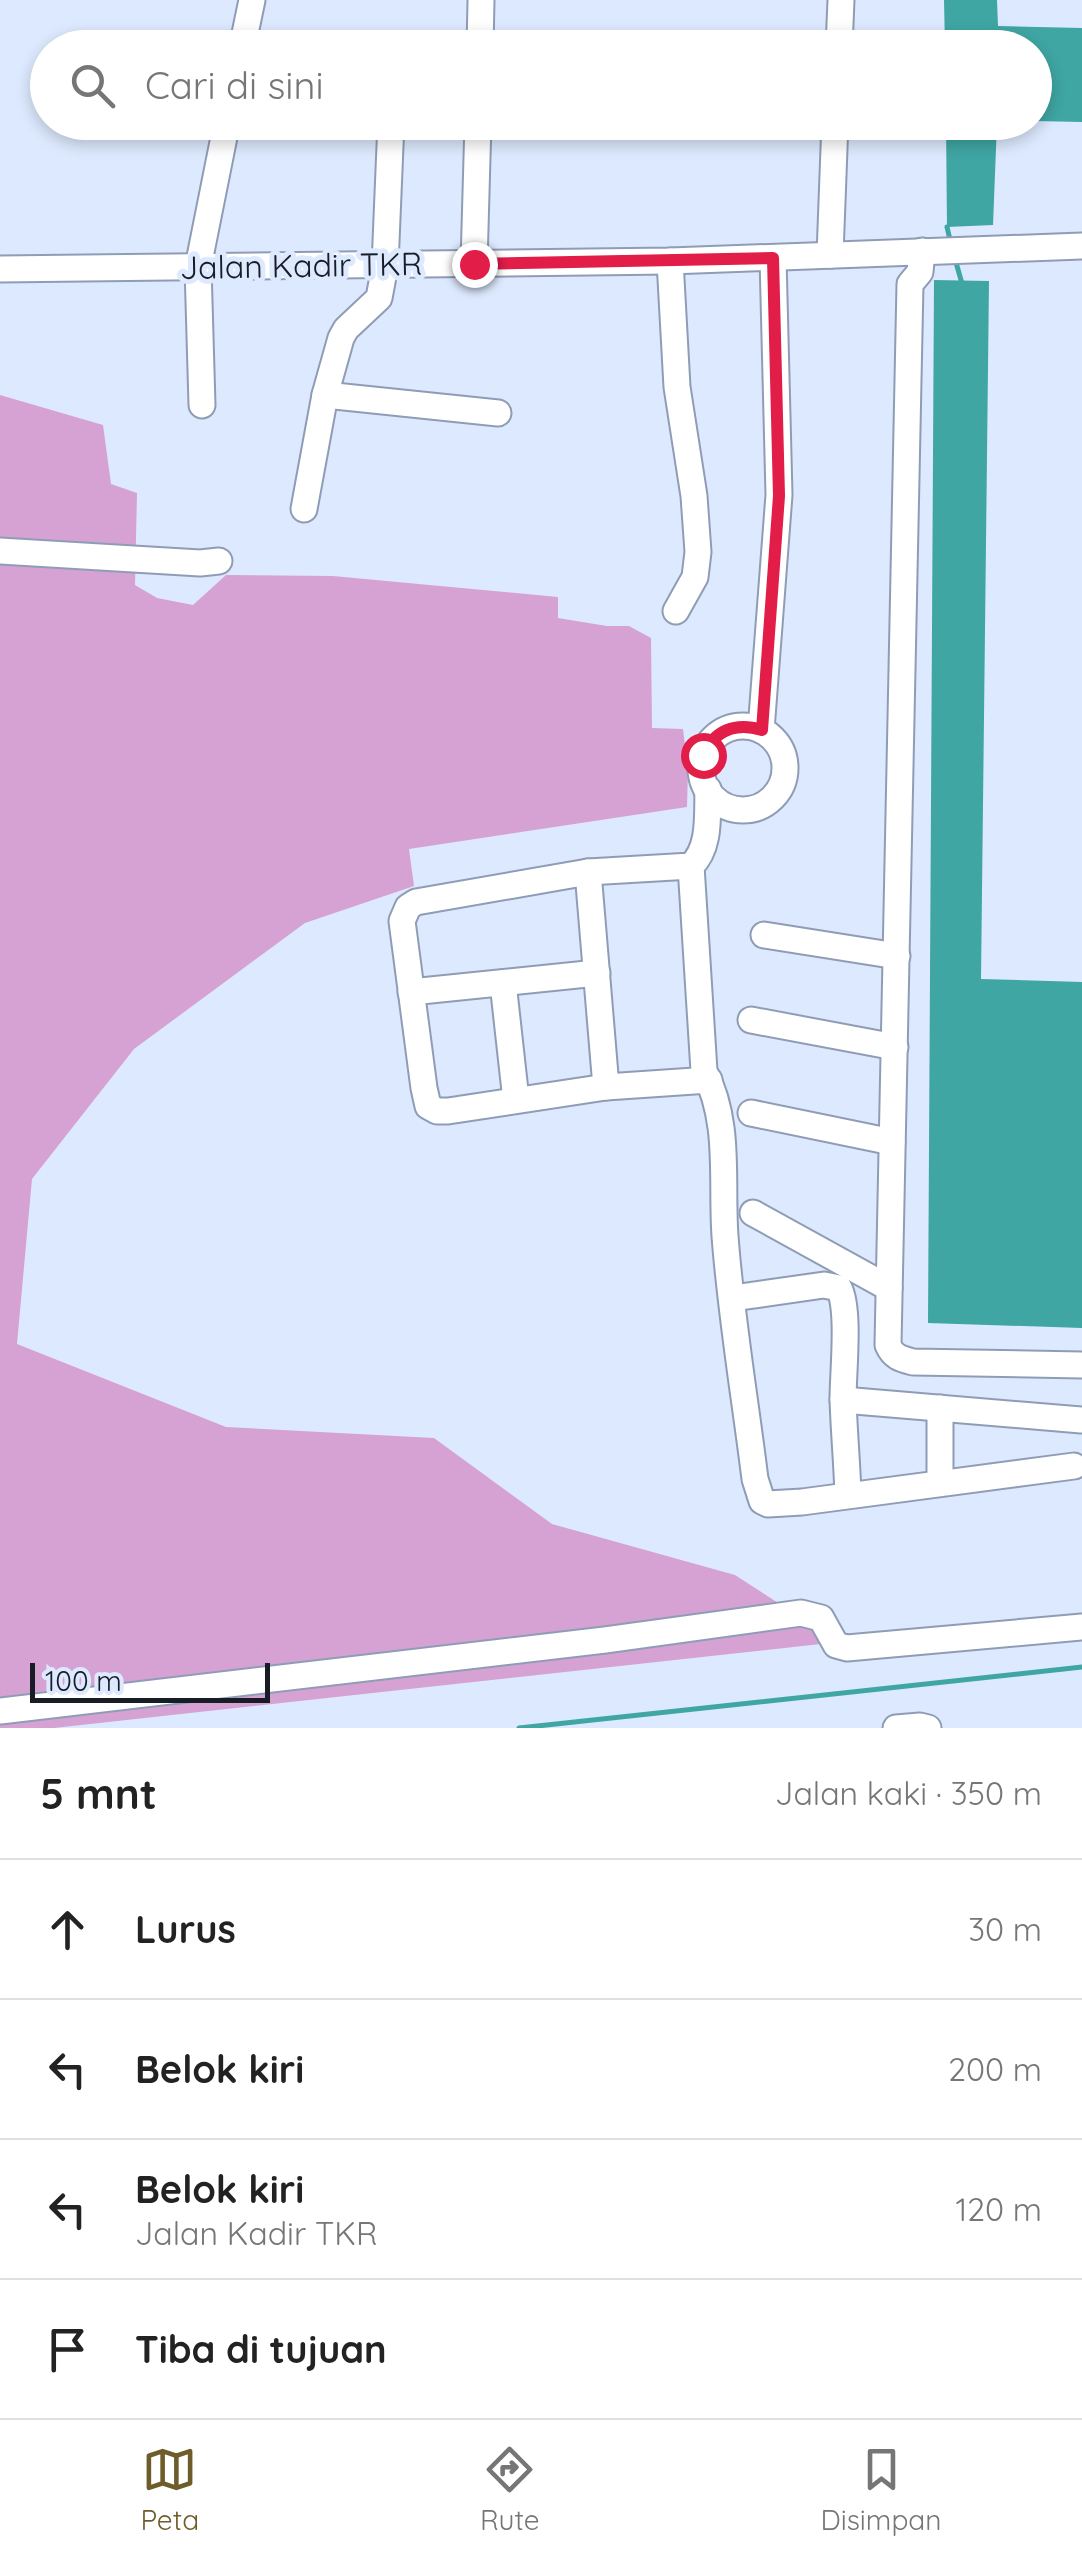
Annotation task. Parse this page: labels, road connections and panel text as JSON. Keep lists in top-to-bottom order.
{
  "streets": {
    "street": ["Jalan Kadir TKR"]
  },
  "scale_bar": "100 m",
  "page": {
    "search": "Cari di sini",
    "scale": "100 m",
    "heading": ["5 mnt", "Jalan kaki · 350 m"],
    "list": [
      ["Lurus", "30 m"],
      ["Belok kiri", "200 m"],
      ["Belok kiri", "Jalan Kadir TKR", "120 m"],
      "Tiba di tujuan"
    ],
    "nav": ["Peta", "Rute", "Disimpan"]
  }
}
